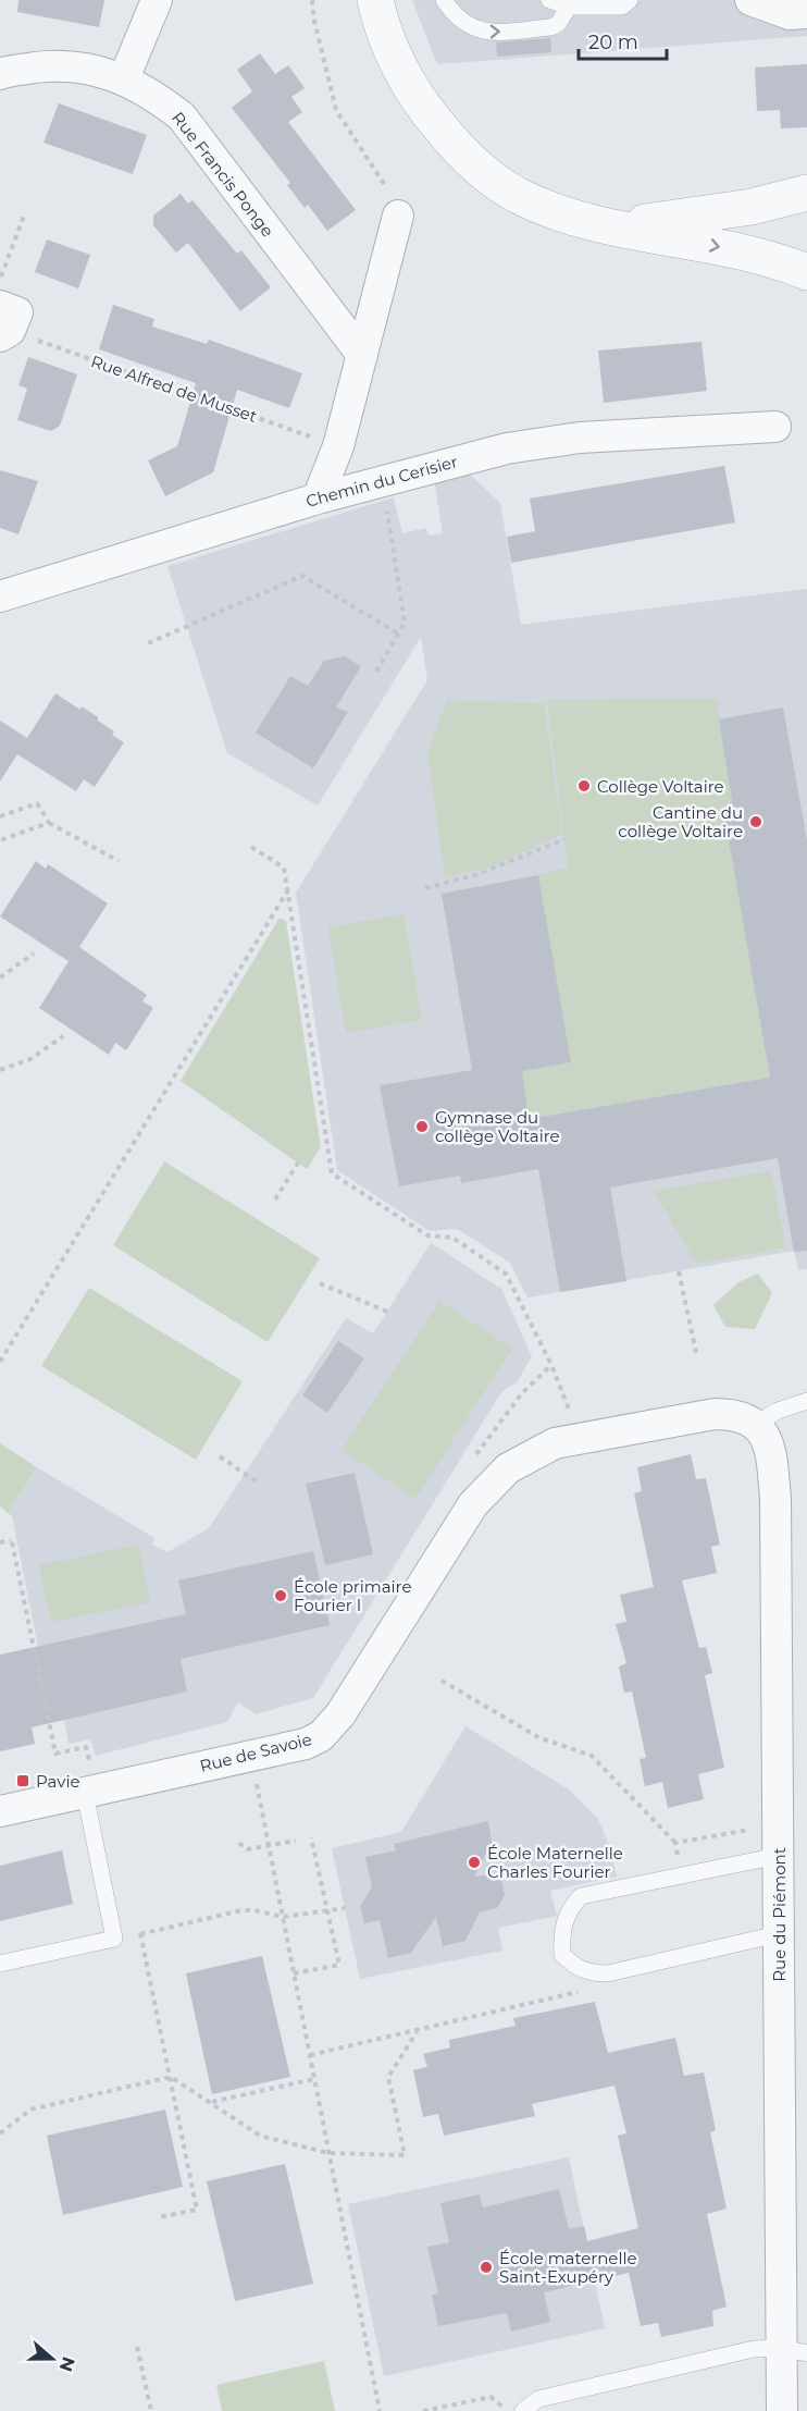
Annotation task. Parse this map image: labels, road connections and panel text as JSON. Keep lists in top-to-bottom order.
{
  "streets": {
    "street": [
      "Rue Francis Ponge",
      "Chemin du Cerisier",
      "Rue de Savoie",
      "Rue du Piémont"
    ],
    "path": ["Rue Alfred de Musset"]
  },
  "crossings": [
    ["Rue de Savoie", "Rue du Piémont"]
  ],
  "places": {
    "other": [
      "Collège Voltaire",
      "Cantine du collège Voltaire",
      "Gymnase du collège Voltaire",
      "École primaire Fourier I",
      "École Maternelle Charles Fourier",
      "École maternelle Saint-Exupéry"
    ],
    "transit": ["Pavie"]
  },
  "scale_bar": "20 m",
  "north": "right"
}
